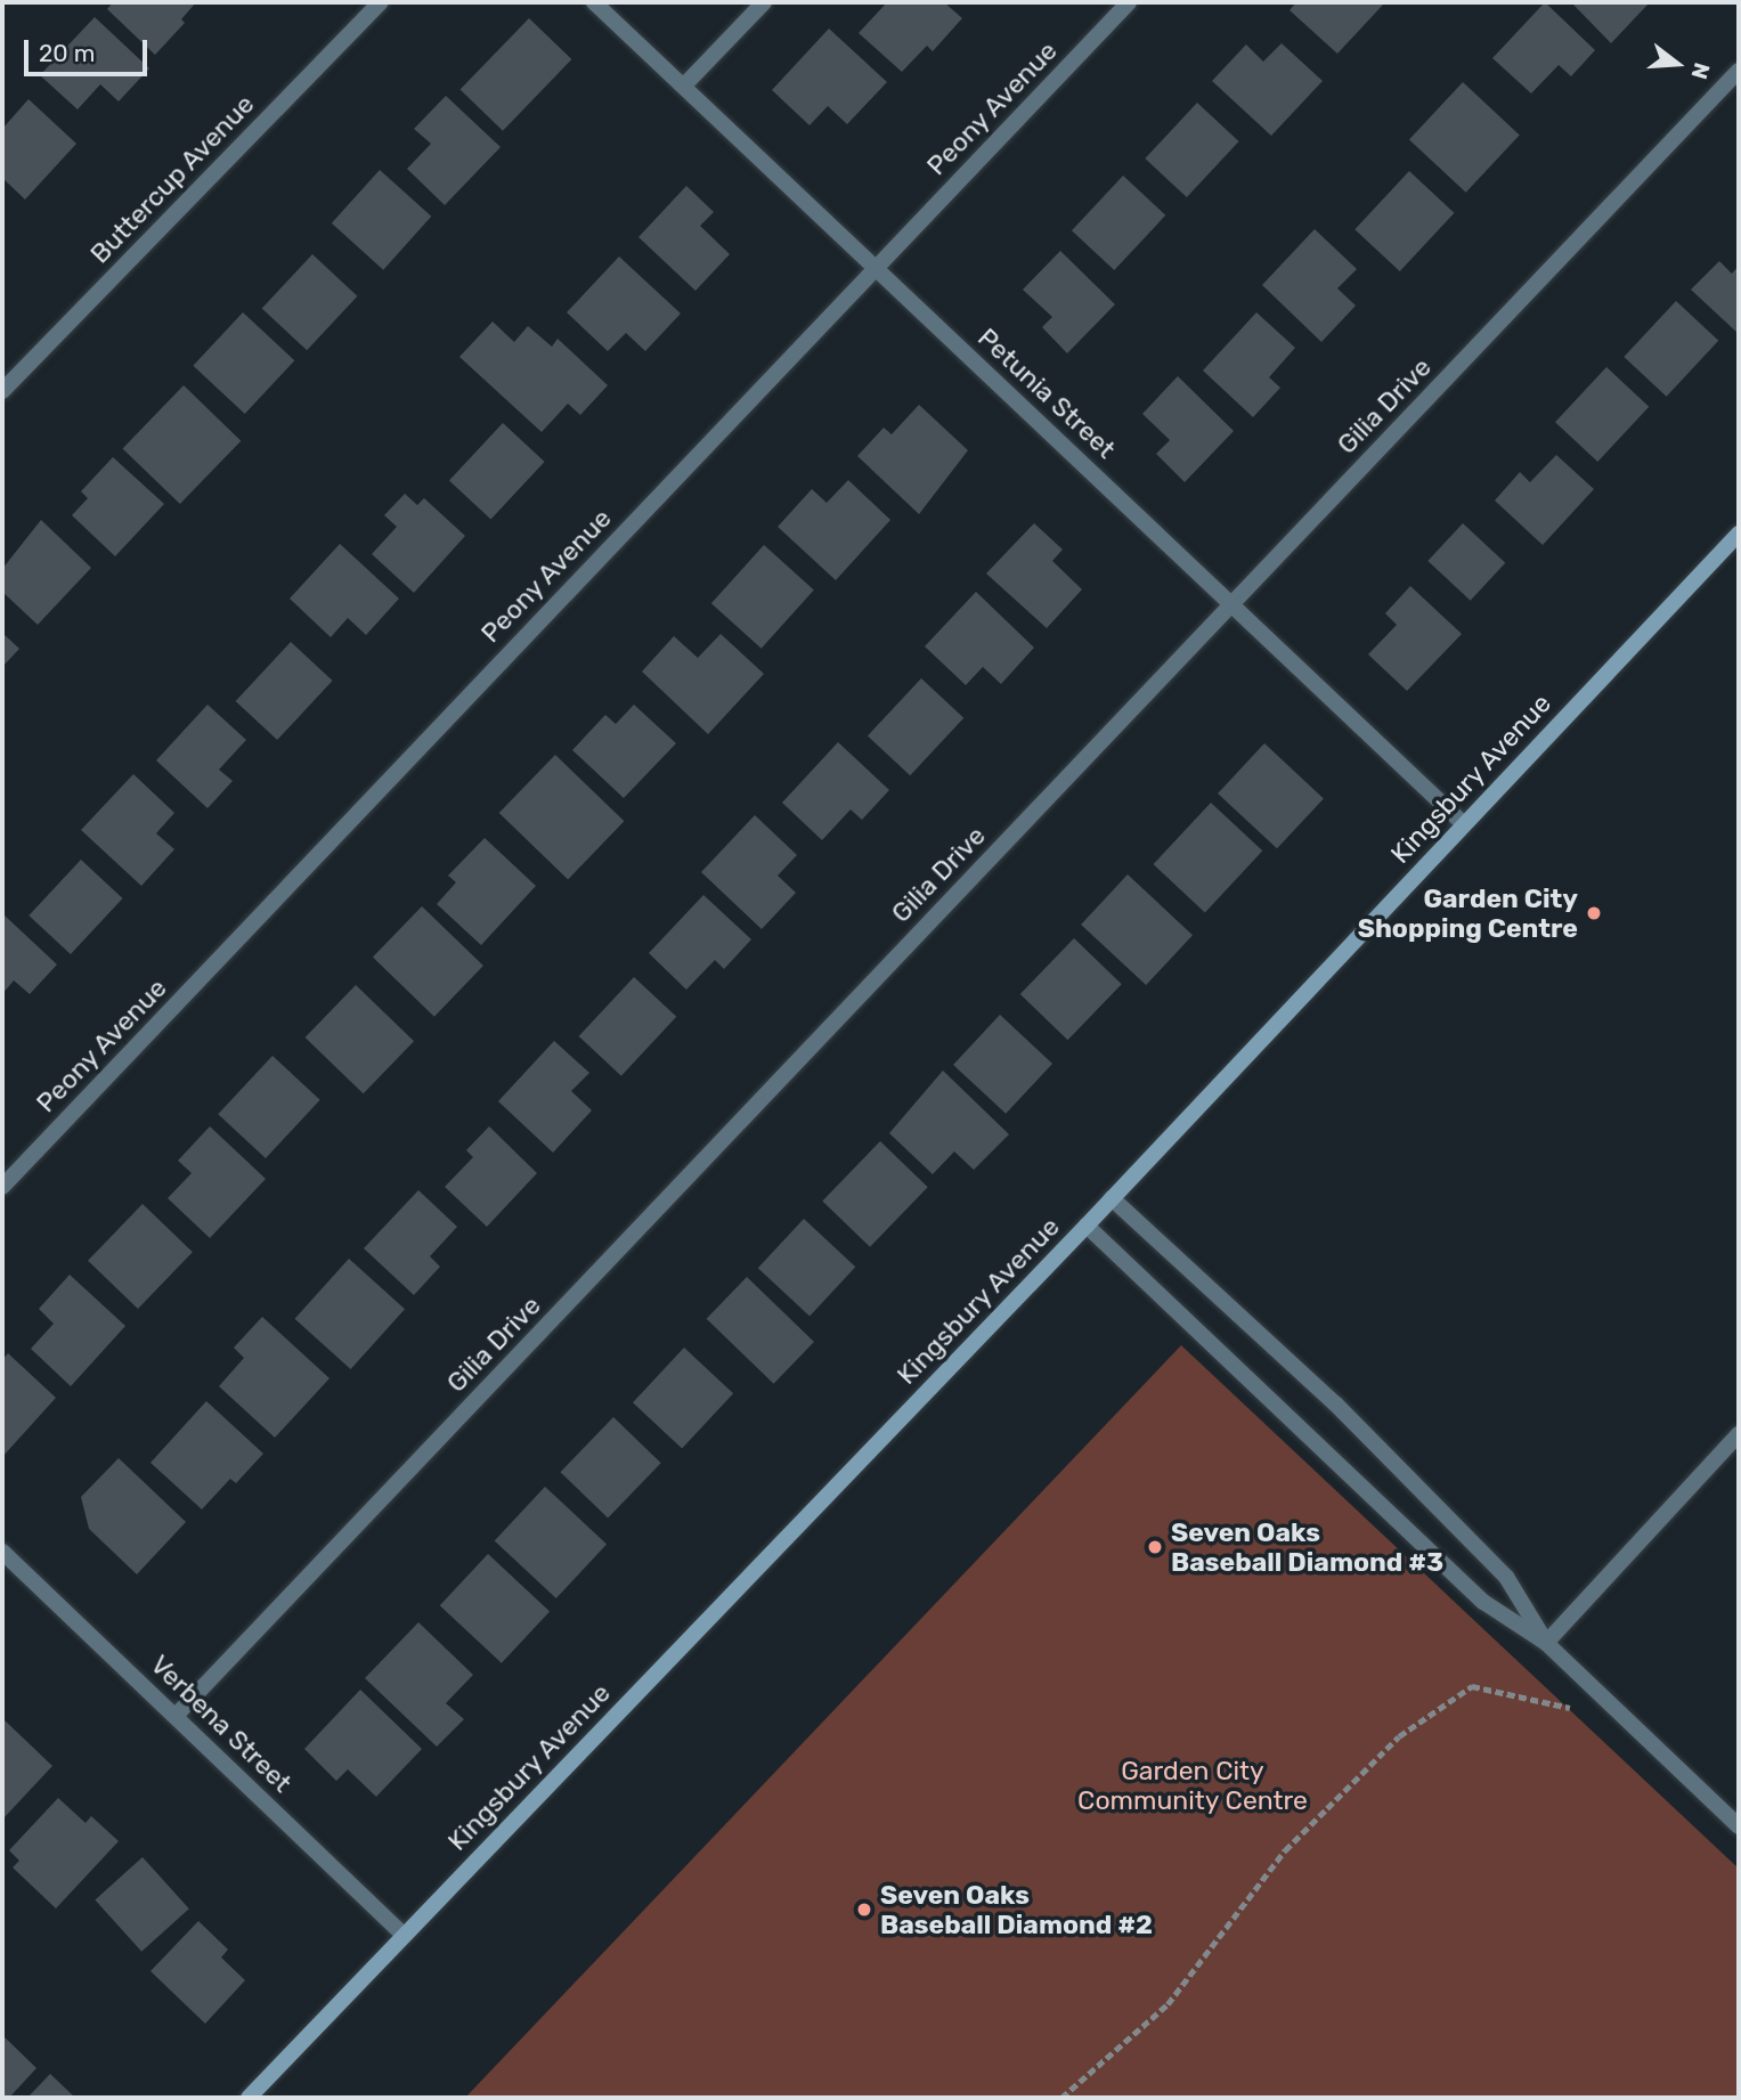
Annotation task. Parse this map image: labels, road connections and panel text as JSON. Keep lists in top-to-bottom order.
{
  "streets": {
    "street": [
      "Peony Avenue",
      "Buttercup Avenue",
      "Petunia Street",
      "Gilia Drive",
      "Kingsbury Avenue",
      "Verbena Street"
    ]
  },
  "crossings": [
    ["Peony Avenue", "Petunia Street"],
    ["Petunia Street", "Gilia Drive"],
    ["Petunia Street", "Kingsbury Avenue"],
    ["Gilia Drive", "Verbena Street"],
    ["Kingsbury Avenue", "Verbena Street"]
  ],
  "parks": ["Garden City Community Centre"],
  "places": ["Garden City Shopping Centre", "Seven Oaks Baseball Diamond #3", "Seven Oaks Baseball Diamond #2"],
  "scale_bar": "20 m",
  "north": "right"
}
